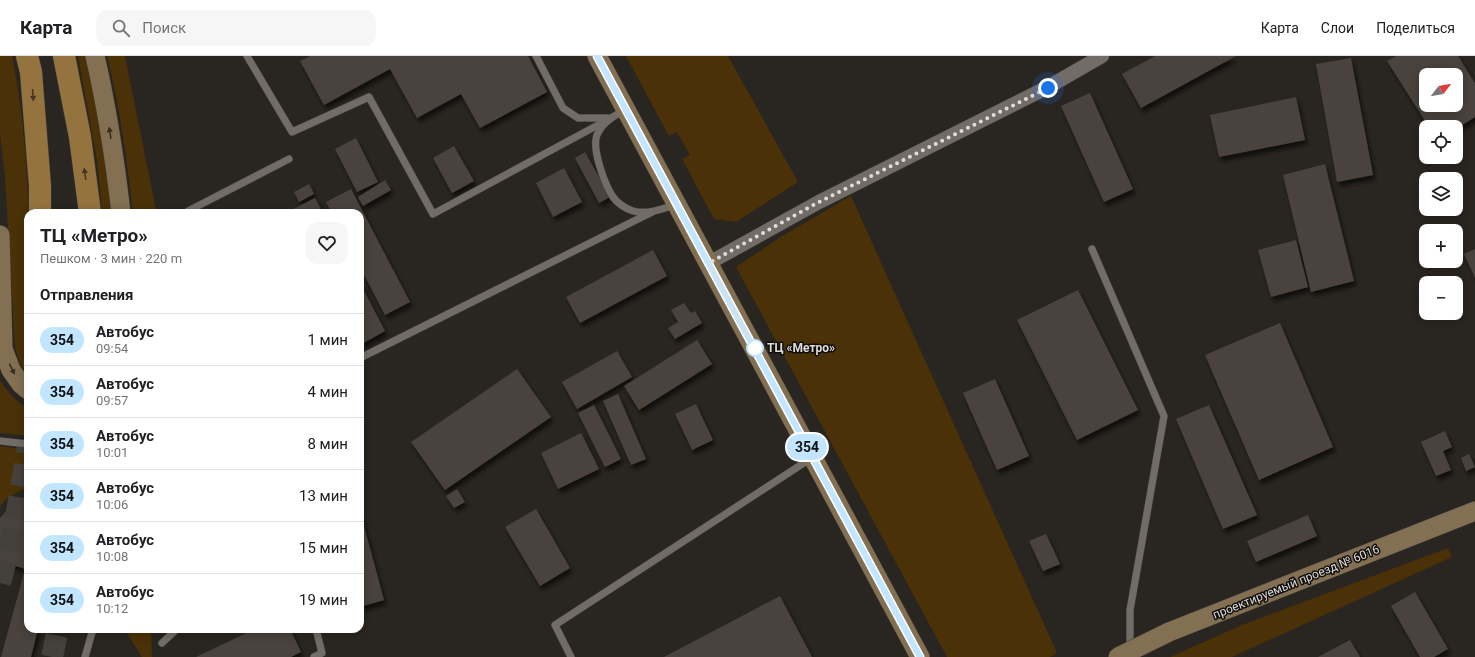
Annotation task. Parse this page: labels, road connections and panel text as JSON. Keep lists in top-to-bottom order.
{
  "streets": {
    "main road": ["проектируемый проезд № 6016"]
  },
  "places": ["ТЦ «Метро»"],
  "lines": ["bus line 354"],
  "north": "top right",
  "page": {
    "header": "Карта",
    "search": "Поиск",
    "nav": ["Карта", "Слои", "Поделиться"],
    "on_map": "354",
    "map_buttons": ["+", "−"],
    "heading": [
      ["ТЦ «Метро»", "Пешком · 3 мин · 220 m"],
      "Отправления"
    ],
    "list": [
      {
        "mark": "354",
        "name": "Автобус",
        "note": "09:54",
        "value": "1 мин"
      },
      {
        "mark": "354",
        "name": "Автобус",
        "note": "09:57",
        "value": "4 мин"
      },
      {
        "mark": "354",
        "name": "Автобус",
        "note": "10:01",
        "value": "8 мин"
      },
      {
        "mark": "354",
        "name": "Автобус",
        "note": "10:06",
        "value": "13 мин"
      },
      {
        "mark": "354",
        "name": "Автобус",
        "note": "10:08",
        "value": "15 мин"
      },
      {
        "mark": "354",
        "name": "Автобус",
        "note": "10:12",
        "value": "19 мин"
      }
    ]
  }
}
